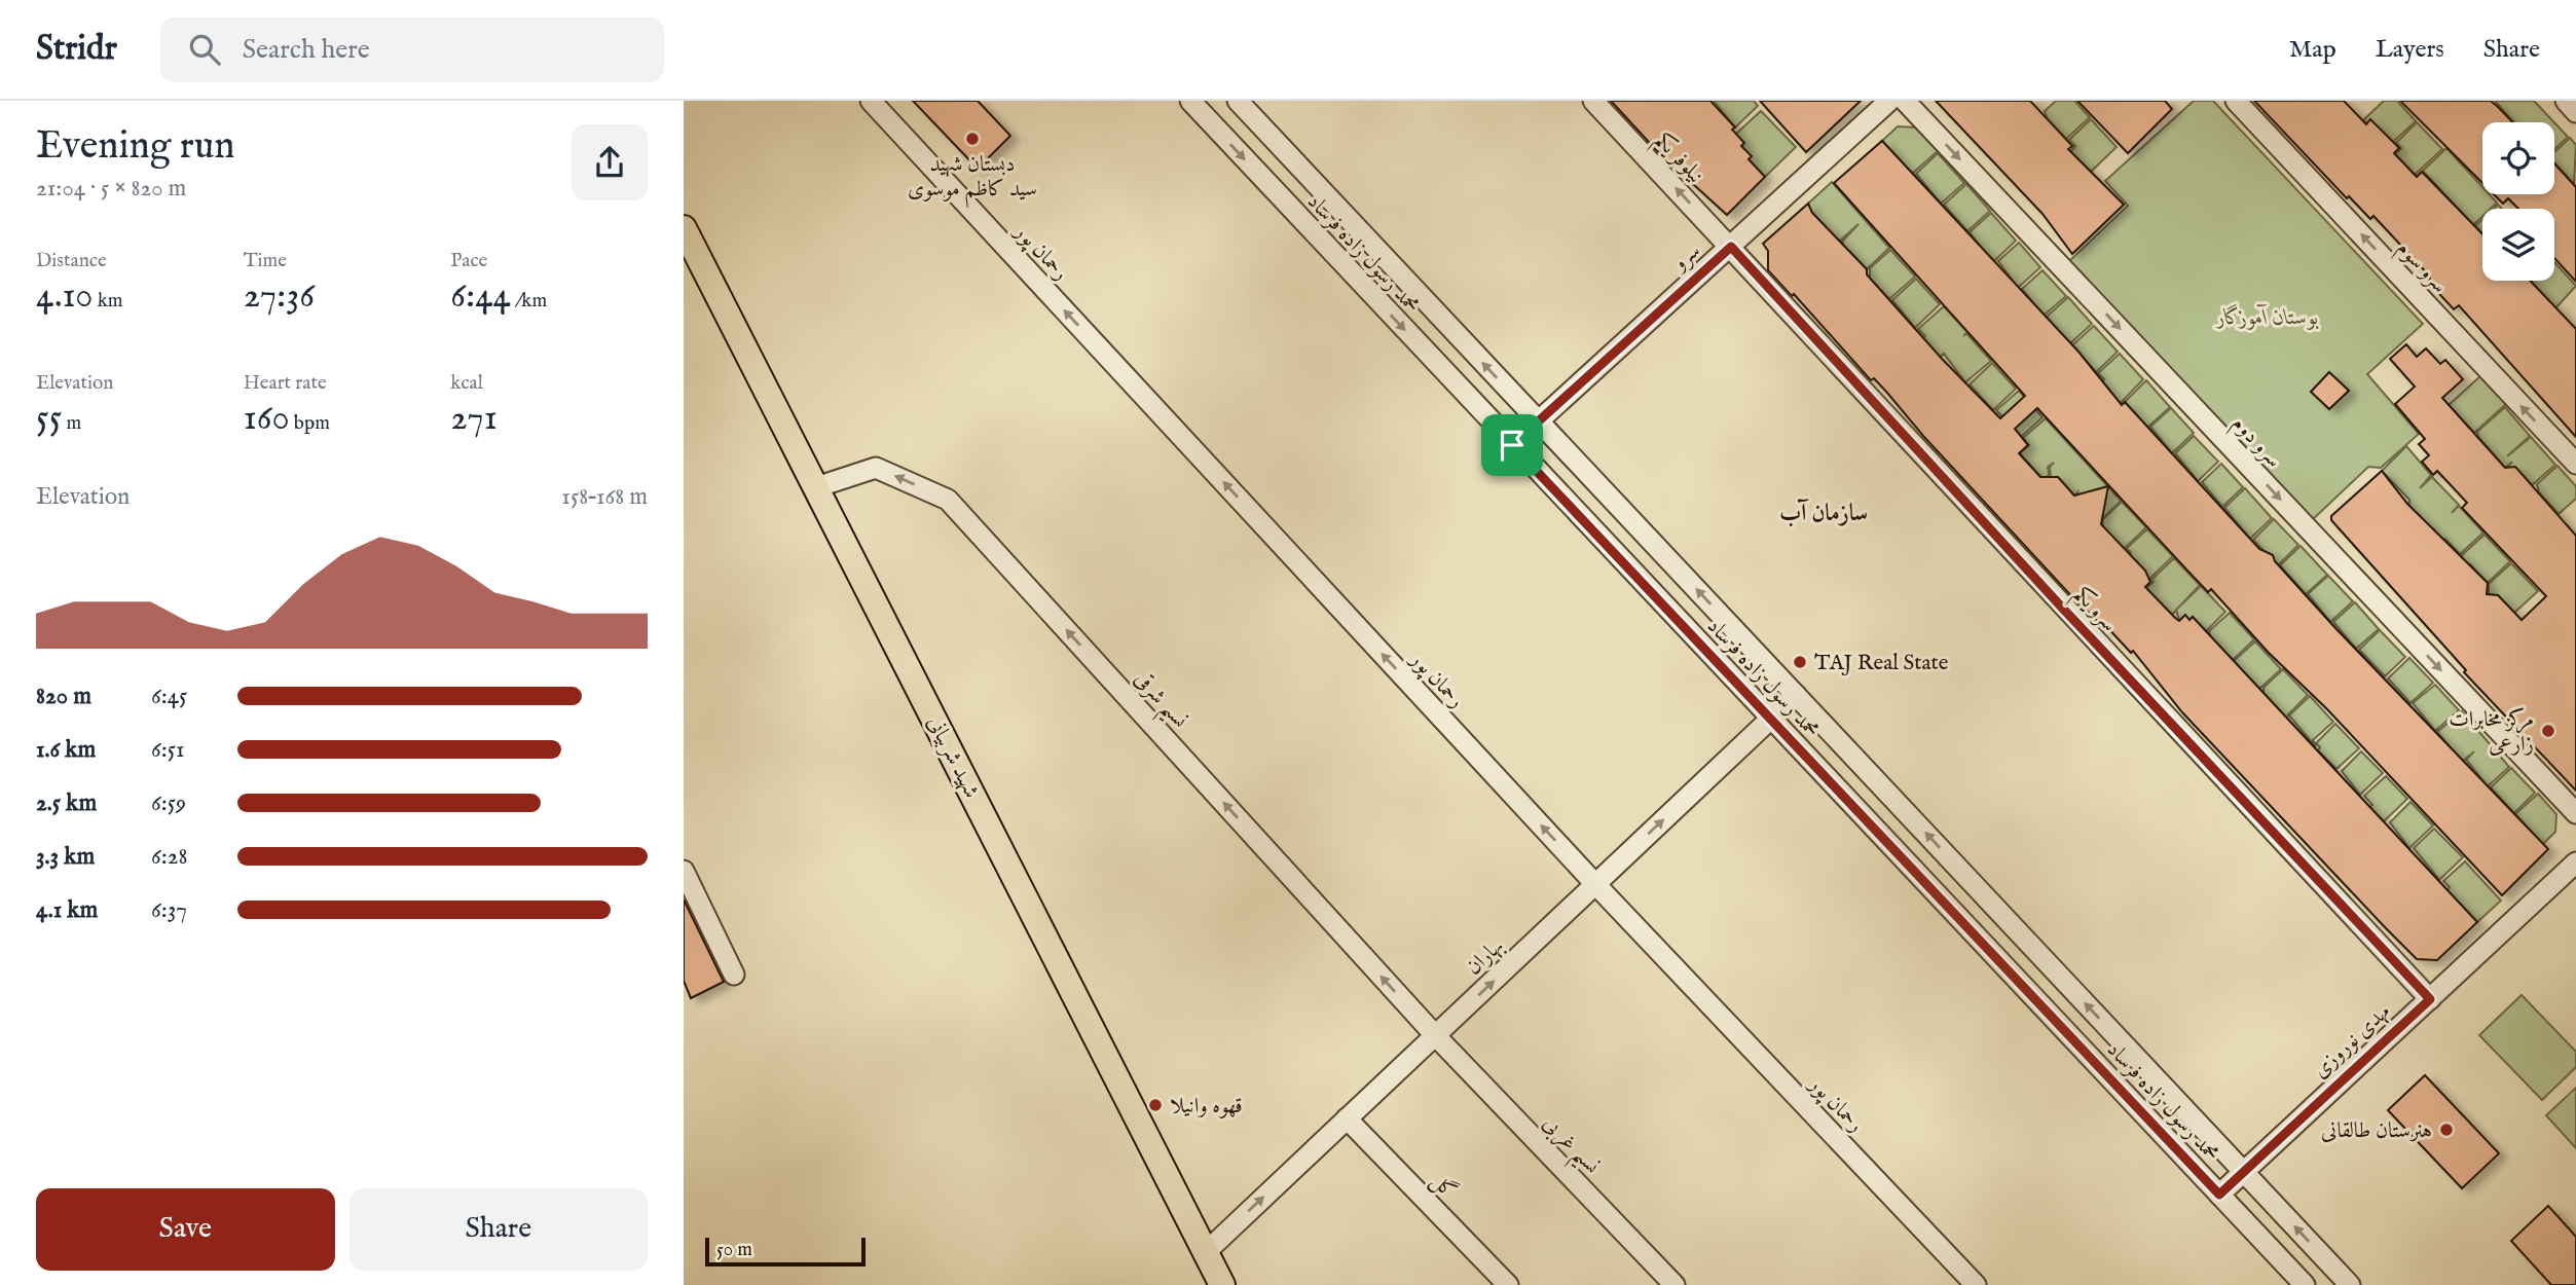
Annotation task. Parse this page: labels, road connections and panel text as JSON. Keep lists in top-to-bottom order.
{
  "streets": {
    "main road": ["شهید شربیانی"],
    "street": [
      "نیلوفر یکم",
      "رحمان پور",
      "محمد رسول زاده فرساد",
      "سرو",
      "سرو سوم",
      "سرو دوم",
      "سرو یکم",
      "نسیم شرقی",
      "بهاران",
      "مهدی نوروزی",
      "نسیم غربی",
      "گل"
    ]
  },
  "crossings": [
    ["نیلوفر یکم", "سرو"],
    ["نیلوفر یکم", "سرو یکم"],
    ["رحمان پور", "بهاران"],
    ["محمد رسول زاده فرساد", "سرو"],
    ["محمد رسول زاده فرساد", "بهاران"],
    ["محمد رسول زاده فرساد", "مهدی نوروزی"],
    ["سرو", "سرو یکم"],
    ["سرو یکم", "مهدی نوروزی"],
    ["نسیم شرقی", "شهید شربیانی"],
    ["نسیم شرقی", "بهاران"],
    ["نسیم شرقی", "نسیم غربی"],
    ["شهید شربیانی", "بهاران"],
    ["بهاران", "نسیم غربی"],
    ["بهاران", "گل"]
  ],
  "one_way": [
    "نیلوفر یکم",
    "رحمان پور",
    "سرو سوم",
    "سرو دوم",
    "نسیم شرقی",
    "بهاران"
  ],
  "districts": ["سازمان آب"],
  "parks": ["بوستان آموزگار"],
  "places": [
    "دبستان شهید سید کاظم موسوی",
    "TAJ Real State",
    "مرکز مخابرات زارعی",
    "قهوه وانیلا",
    "هنرستان طالقانی"
  ],
  "scale_bar": "50 m",
  "page": {
    "header": "Stridr",
    "search": "Search here",
    "nav": ["Map", "Layers", "Share"],
    "heading": ["Evening run", "21:04 · 5 × 820 m"],
    "stats": [
      ["Distance", "4.10 km"],
      ["Time", "27:36"],
      ["Pace", "6:44 /km"],
      ["Elevation", "55 m"],
      ["Heart rate", "160 bpm"],
      ["kcal", "271"]
    ],
    "chart": ["Elevation", "158–168 m"],
    "list": [
      {
        "name": "820 m",
        "note": "6:45"
      },
      {
        "name": "1.6 km",
        "note": "6:51"
      },
      {
        "name": "2.5 km",
        "note": "6:59"
      },
      {
        "name": "3.3 km",
        "note": "6:28"
      },
      {
        "name": "4.1 km",
        "note": "6:37"
      }
    ],
    "buttons": ["Save", "Share"],
    "scale": "50 m"
  }
}
